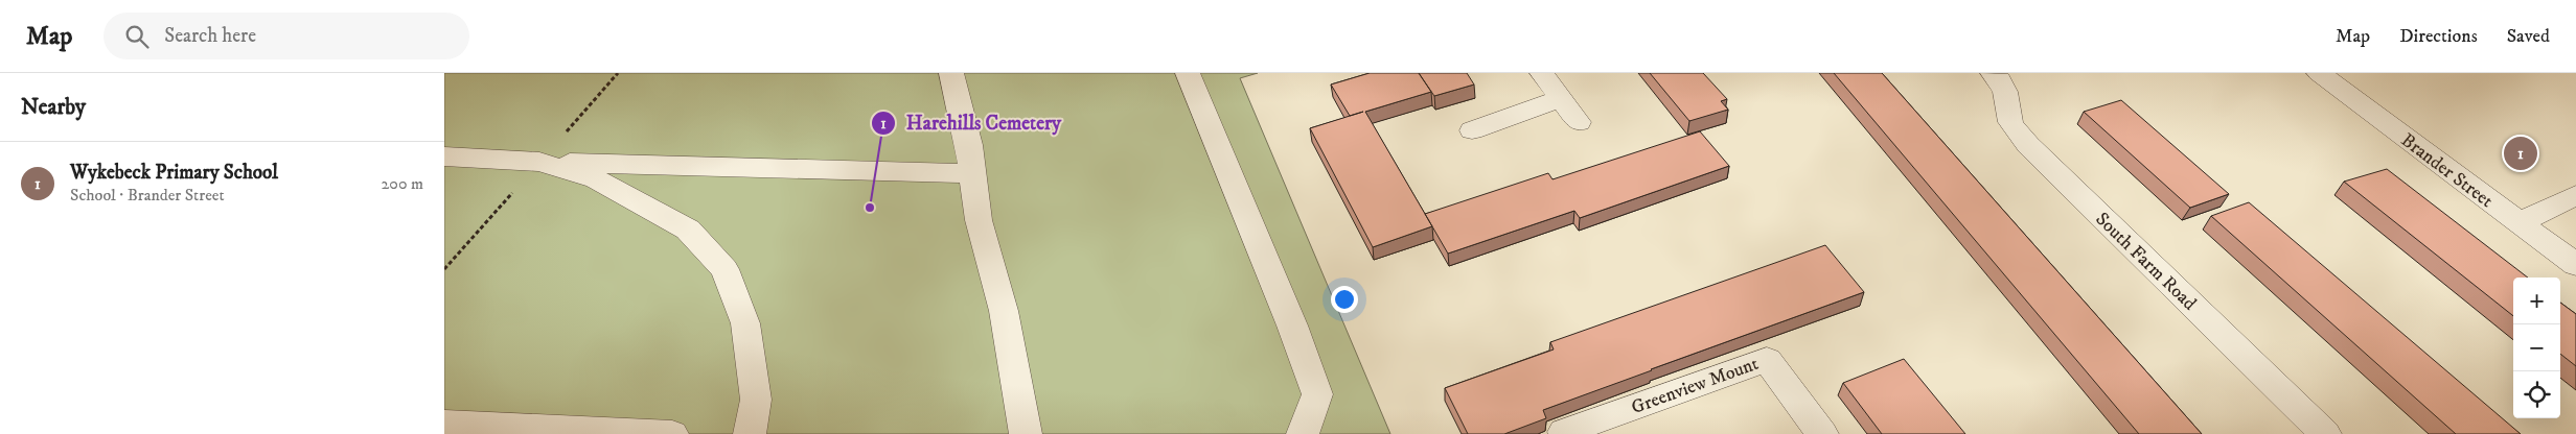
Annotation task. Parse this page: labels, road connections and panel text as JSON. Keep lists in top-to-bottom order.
{
  "streets": {
    "street": ["Brander Street", "South Farm Road", "Greenview Mount"]
  },
  "places": ["Harehills Cemetery"],
  "page": {
    "header": "Map",
    "search": "Search here",
    "nav": ["Map", "Directions", "Saved"],
    "heading": "Nearby",
    "pins": "1",
    "list": [
      {
        "mark": "1",
        "name": "Wykebeck Primary School",
        "note": "School · Brander Street",
        "value": "200 m"
      }
    ],
    "map_buttons": ["+", "−"]
  }
}
